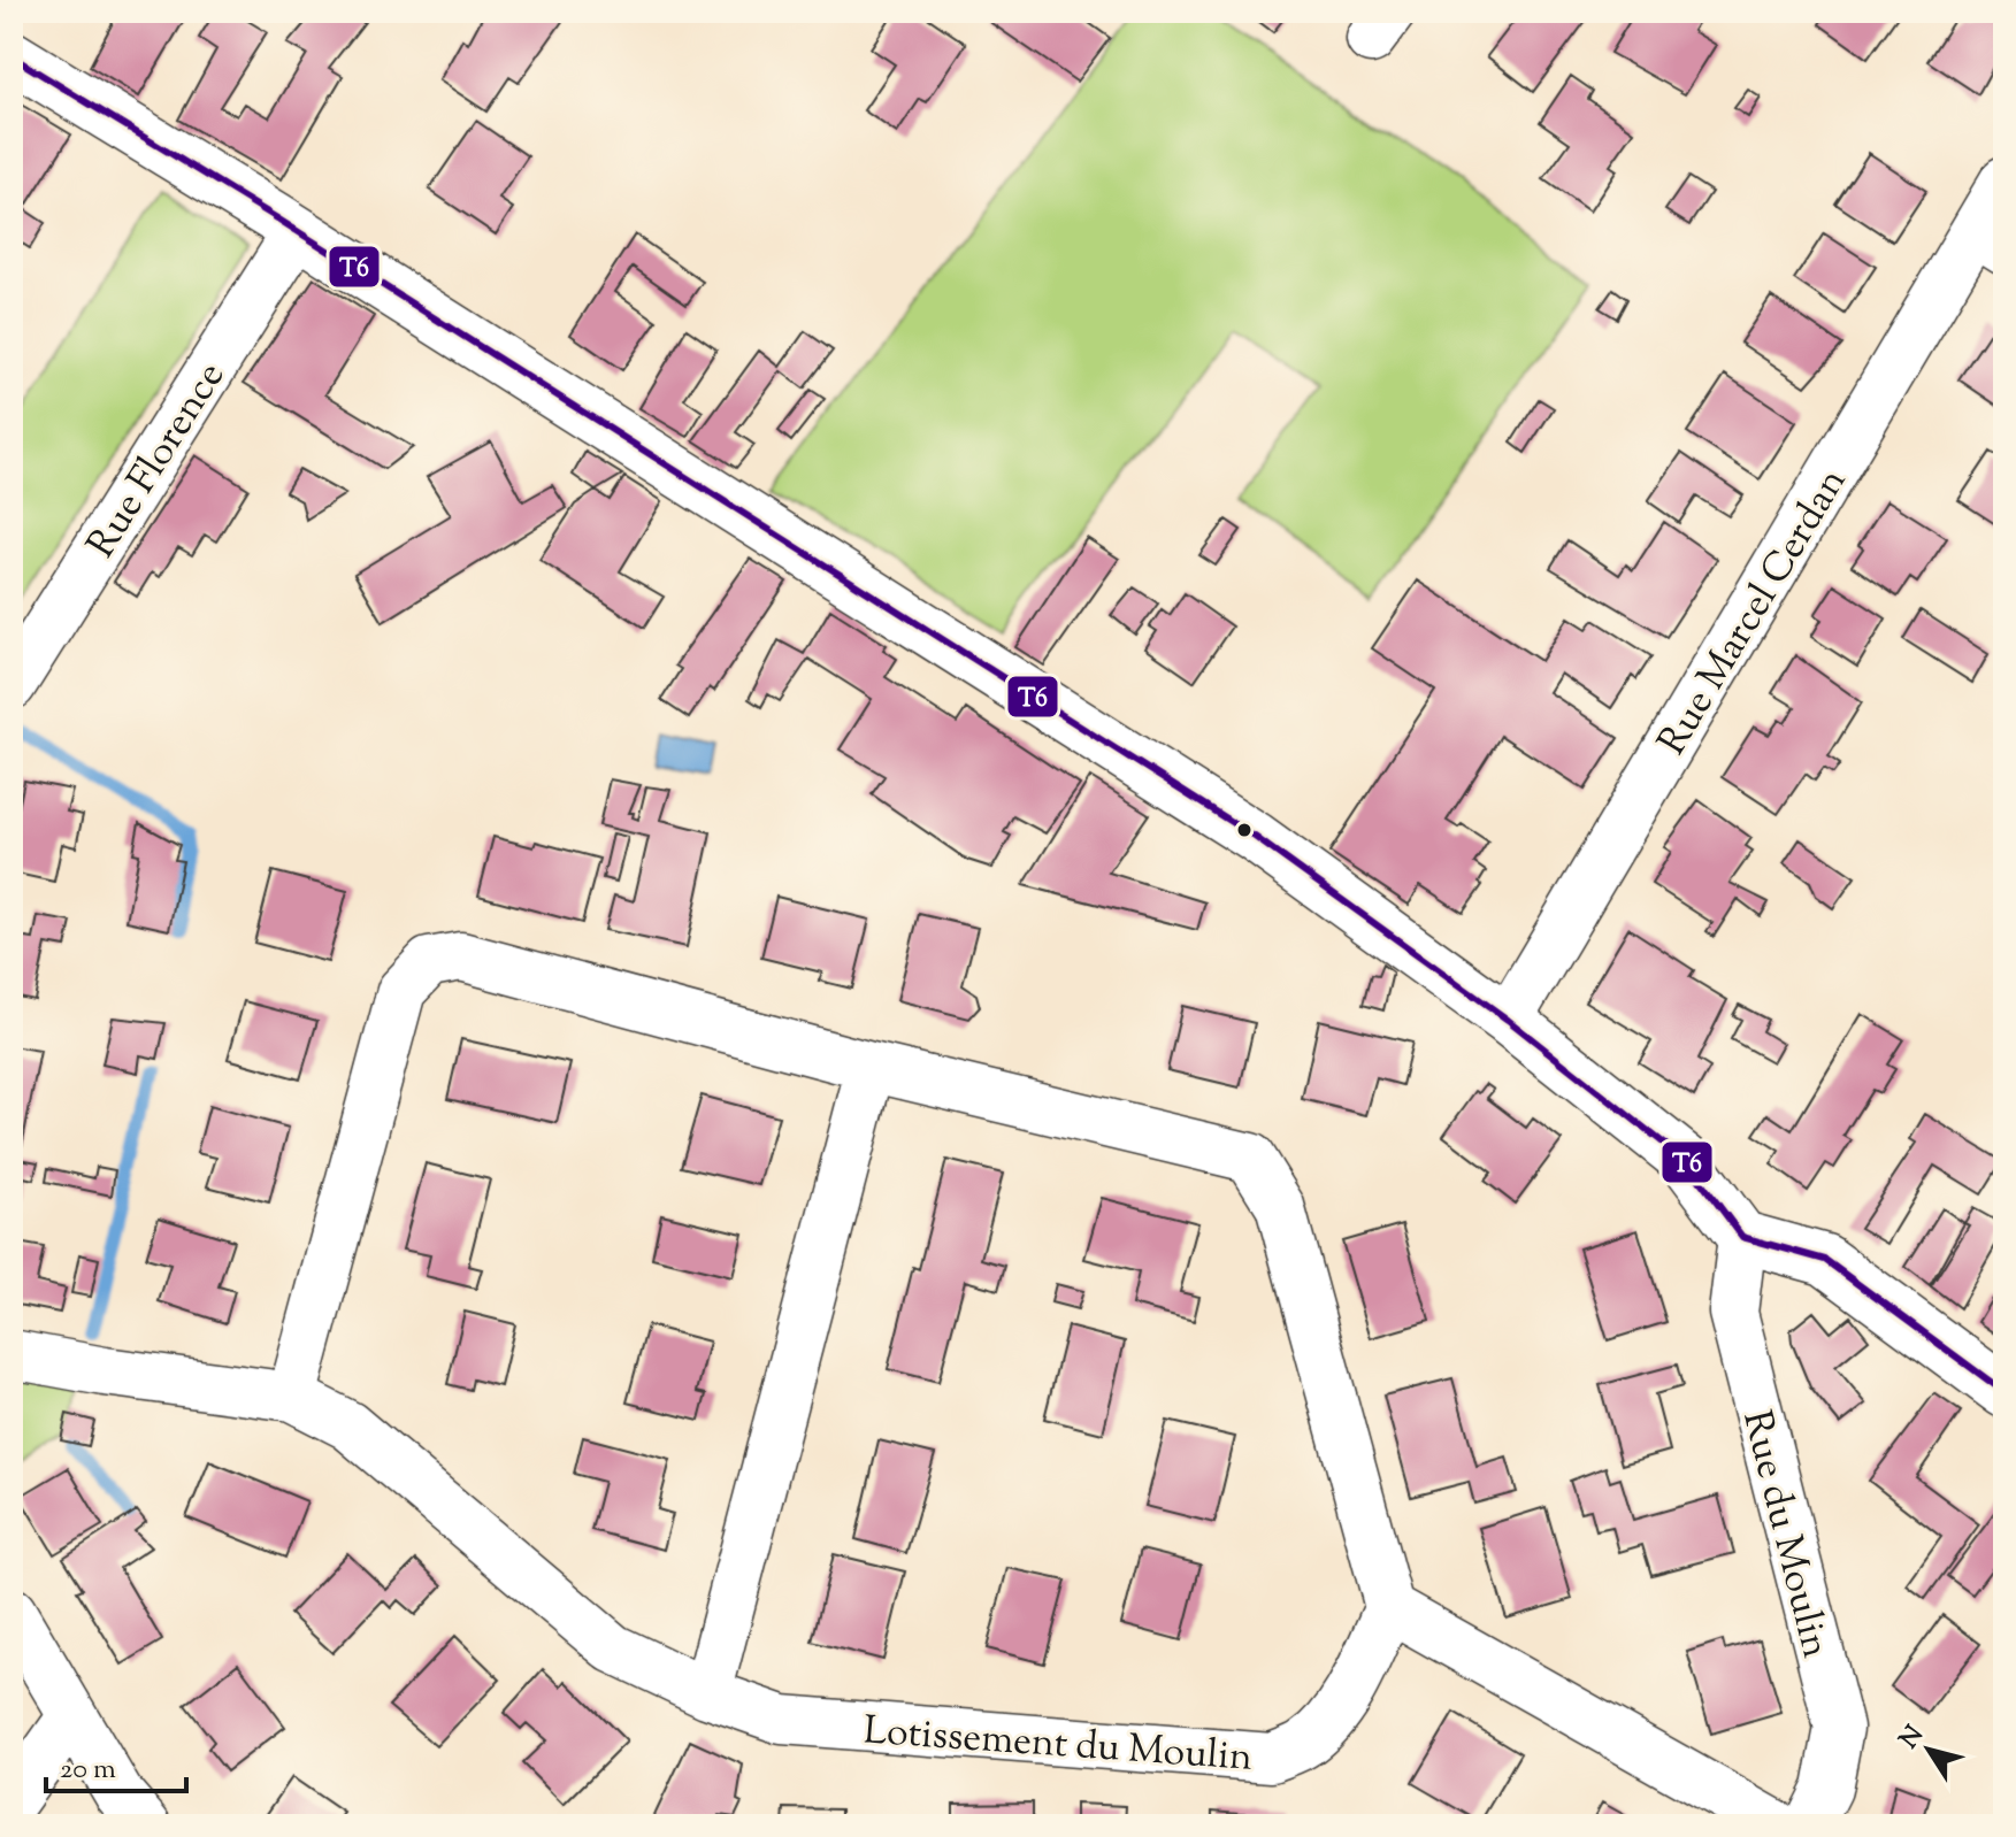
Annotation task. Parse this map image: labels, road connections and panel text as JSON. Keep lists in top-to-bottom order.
{
  "streets": {
    "street": [
      "Rue Florence",
      "Rue Marcel Cerdan",
      "Rue du Moulin",
      "Lotissement du Moulin"
    ]
  },
  "lines": ["transit line T6"],
  "scale_bar": "20 m",
  "north": "top left"
}
